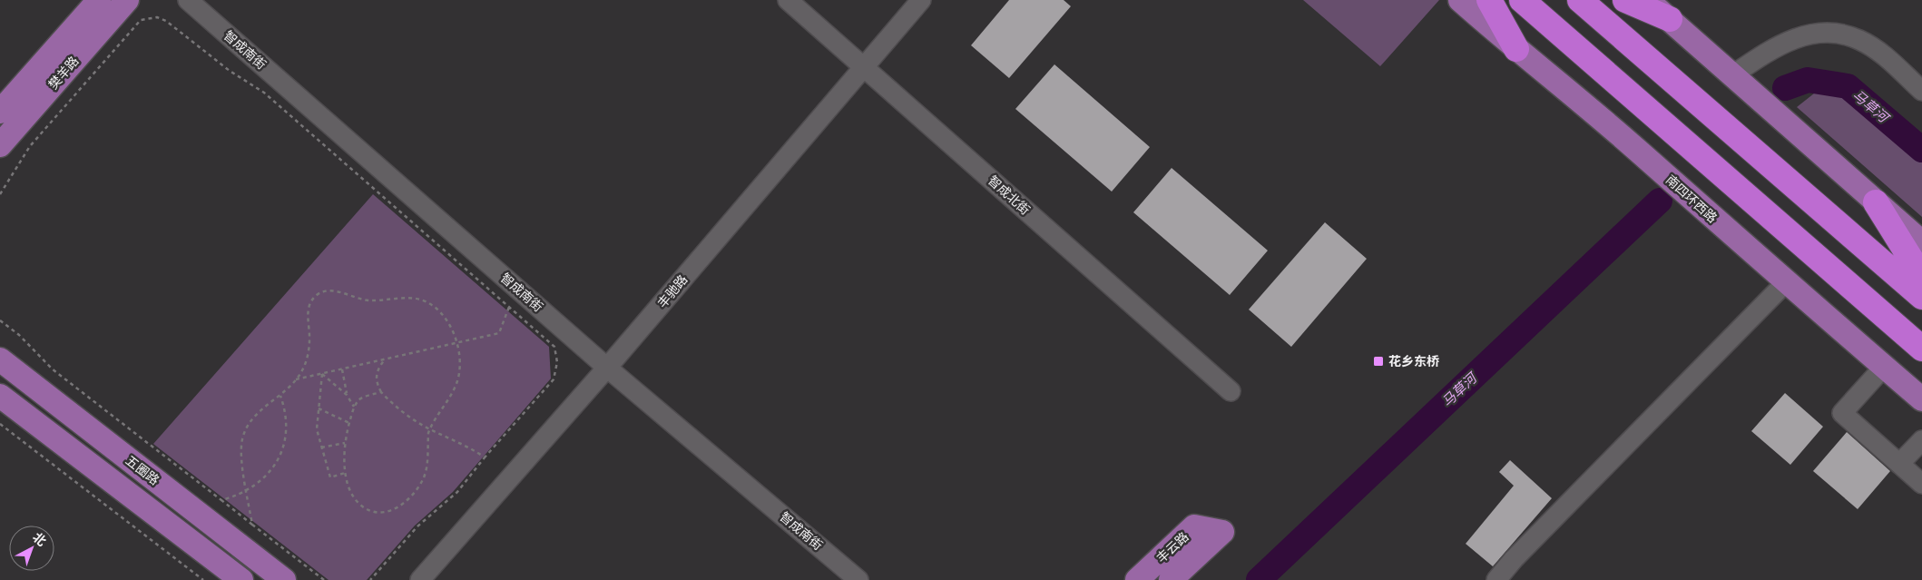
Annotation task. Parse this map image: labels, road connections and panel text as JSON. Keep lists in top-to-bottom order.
{
  "streets": {
    "main road": [
      "樊羊路",
      "南四环西路",
      "五圈路",
      "丰云路"
    ],
    "street": ["智成南街", "智成北街", "丰驰路"]
  },
  "crossings": [
    ["智成南街", "丰驰路"],
    ["智成北街", "丰驰路"]
  ],
  "water": ["马草河"],
  "places": {
    "transit": ["花乡东桥"]
  },
  "north": "top right"
}
